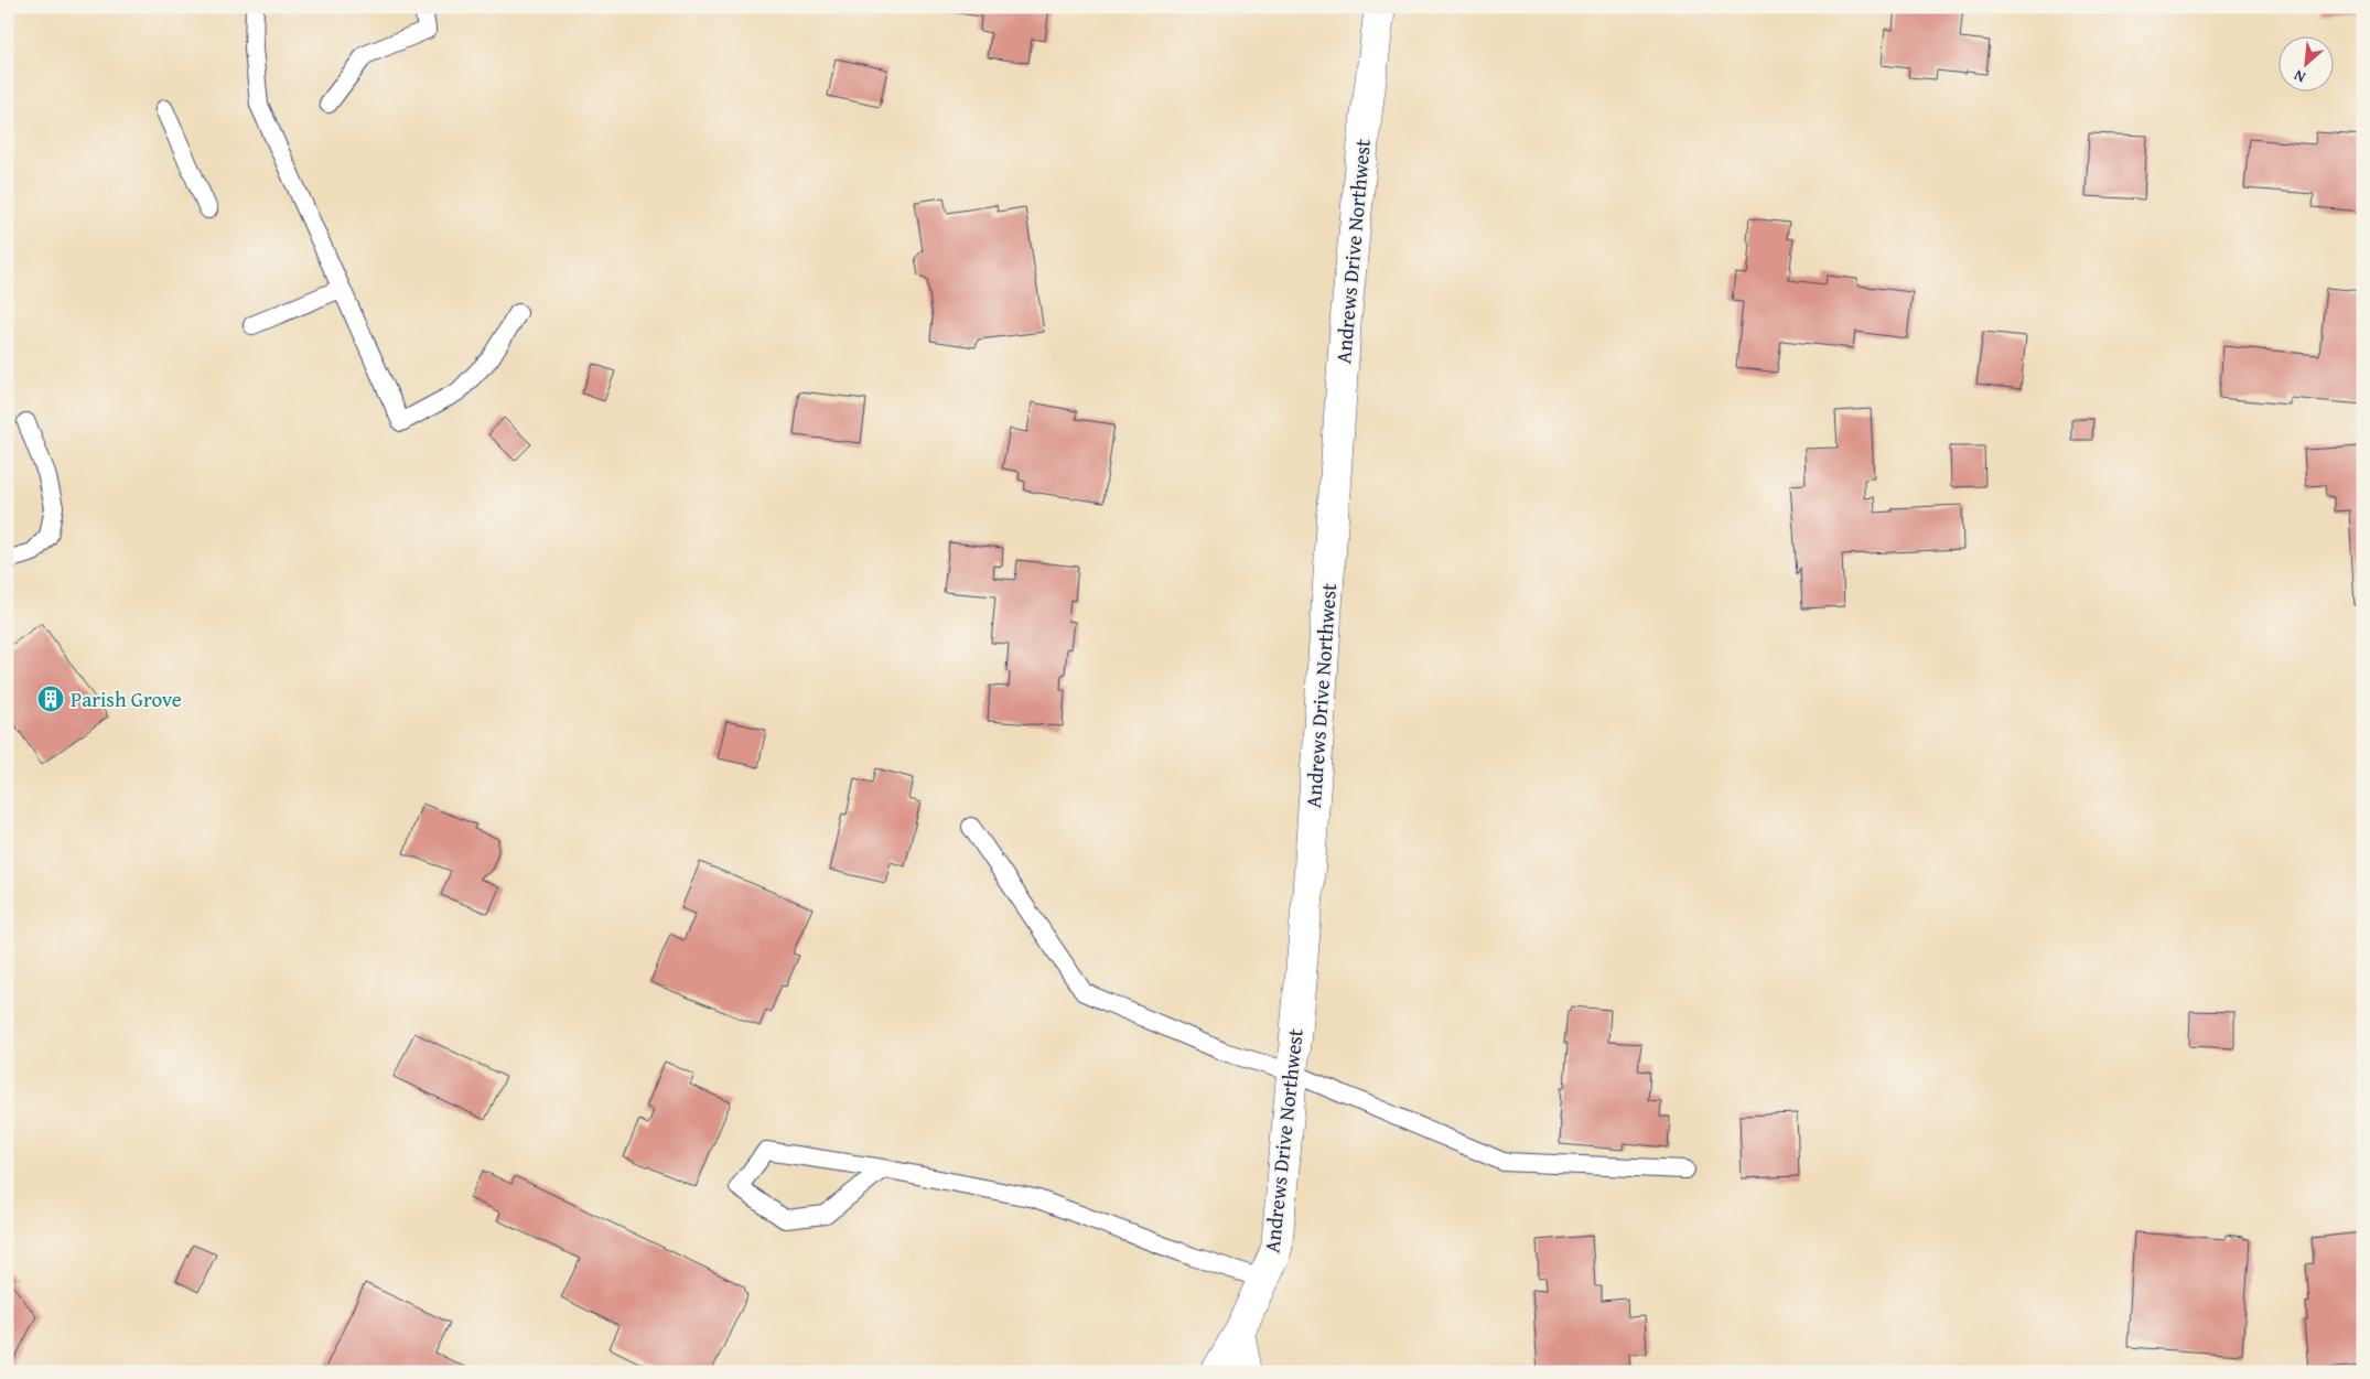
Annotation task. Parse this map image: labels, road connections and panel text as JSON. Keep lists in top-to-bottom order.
{
  "streets": {
    "street": ["Andrews Drive Northwest"]
  },
  "places": {
    "building": ["Parish Grove"]
  },
  "north": "bottom left"
}
